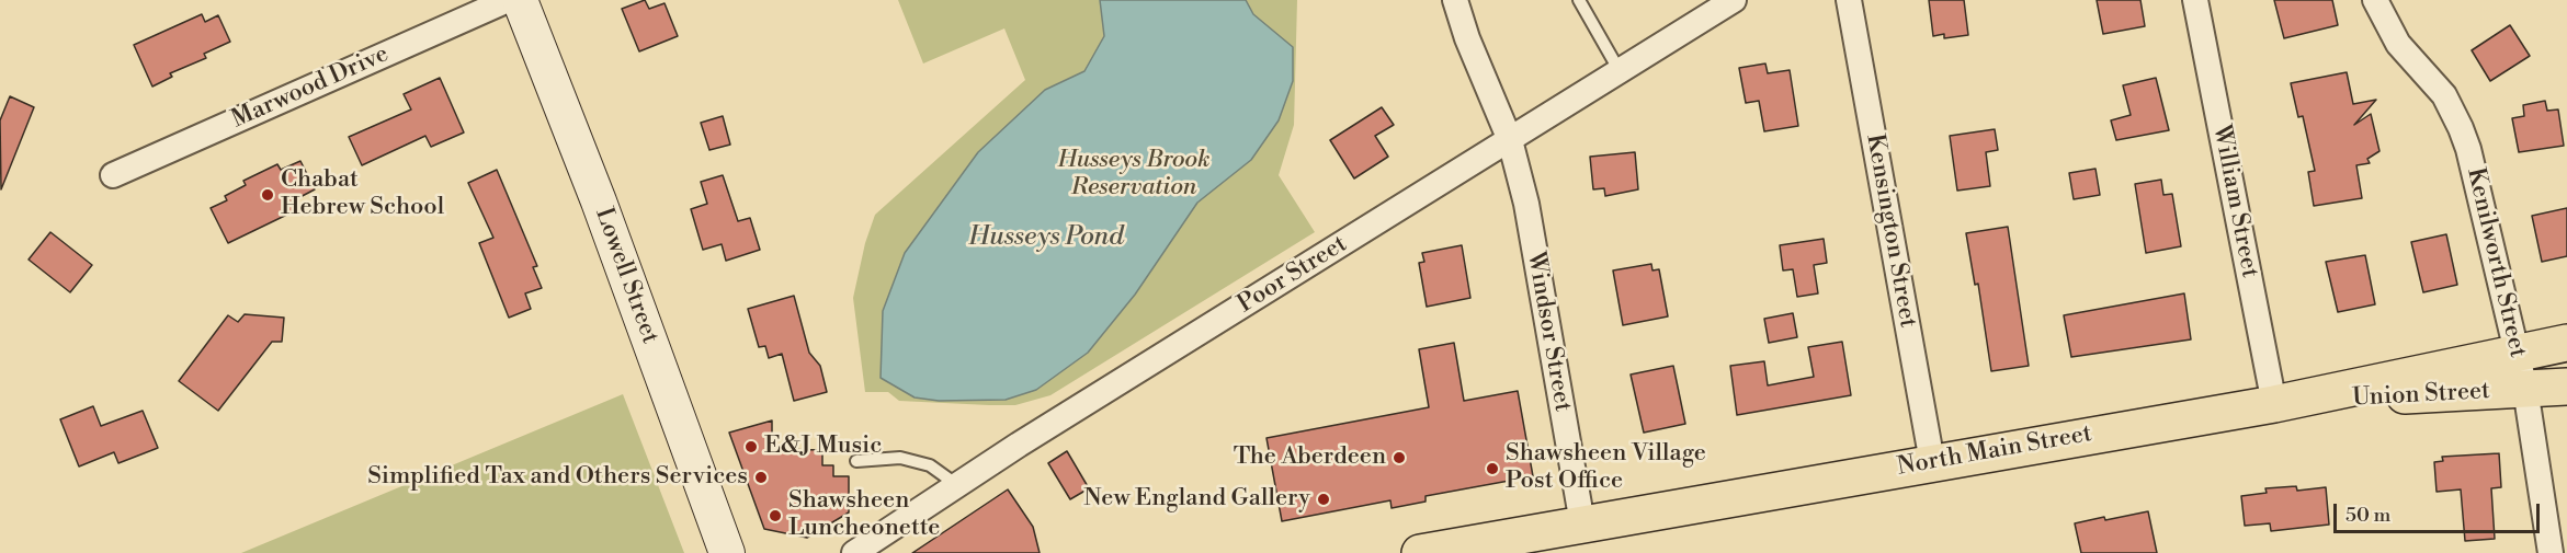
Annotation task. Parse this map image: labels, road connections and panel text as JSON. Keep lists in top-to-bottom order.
{
  "streets": {
    "main road": ["Lowell Street", "Union Street", "North Main Street"],
    "street": [
      "Marwood Drive",
      "William Street",
      "Kensington Street",
      "Kenilworth Street",
      "Poor Street",
      "Windsor Street"
    ]
  },
  "crossings": [
    ["William Street", "Union Street"],
    ["William Street", "North Main Street"],
    ["Kensington Street", "North Main Street"],
    ["Kenilworth Street", "Union Street"],
    ["Kenilworth Street", "North Main Street"],
    ["Poor Street", "Windsor Street"],
    ["Windsor Street", "North Main Street"],
    ["Union Street", "North Main Street"]
  ],
  "water": ["Husseys Pond"],
  "parks": ["Husseys Brook Reservation"],
  "places": [
    "Chabat Hebrew School",
    "E&J Music",
    "The Aberdeen",
    "Shawsheen Village Post Office",
    "Simplified Tax and Others Services",
    "New England Gallery",
    "Shawsheen Luncheonette"
  ],
  "scale_bar": "50 m"
}
